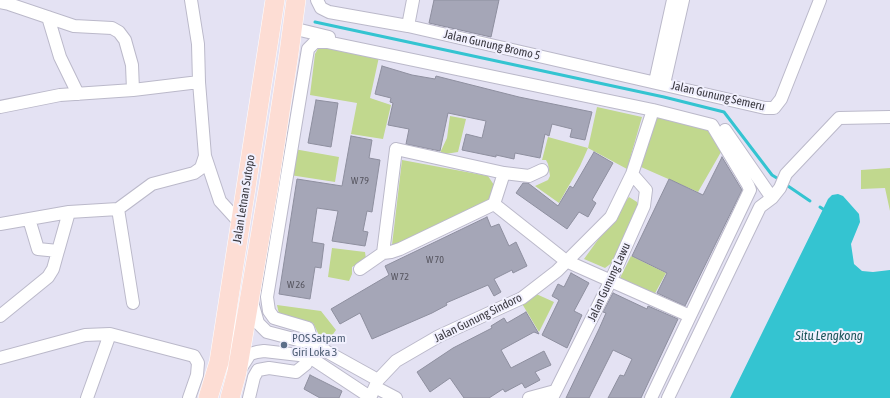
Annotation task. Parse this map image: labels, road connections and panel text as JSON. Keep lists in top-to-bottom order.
{
  "streets": {
    "main road": ["Jalan Letnan Sutopo"],
    "street": [
      "Jalan Gunung Bromo 5",
      "Jalan Gunung Semeru",
      "Jalan Gunung Lawu",
      "Jalan Gunung Sindoro"
    ]
  },
  "crossings": [
    ["Jalan Gunung Bromo 5", "Jalan Gunung Semeru"],
    ["Jalan Gunung Lawu", "Jalan Gunung Sindoro"]
  ],
  "water": ["Situ Lengkong"],
  "places": ["POS Satpam Giri Loka 3"],
  "house_numbers": [
    "W 79",
    "W 70",
    "W 72",
    "W 26"
  ]
}
